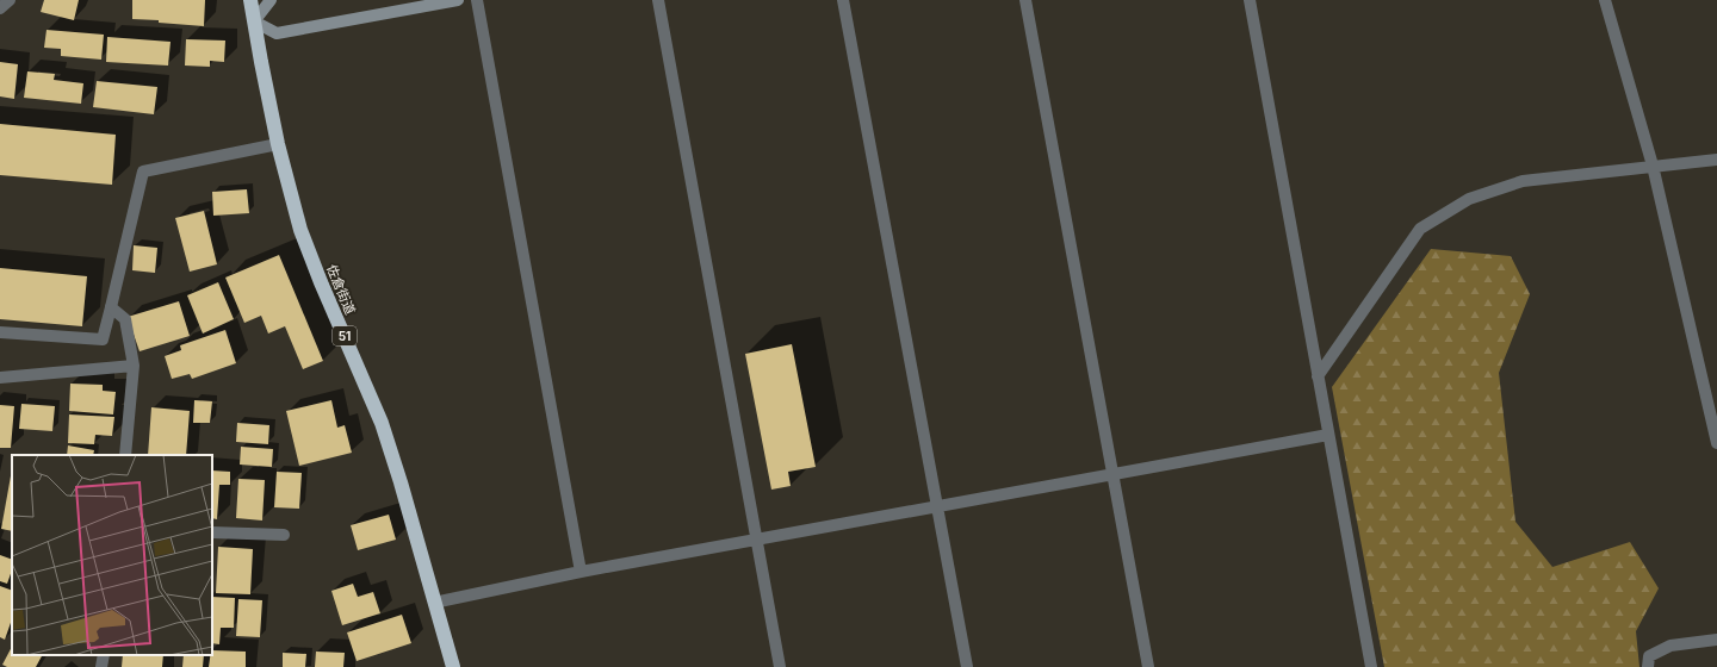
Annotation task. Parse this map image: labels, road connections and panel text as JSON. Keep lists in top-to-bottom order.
{
  "streets": {
    "highway": ["佐倉街道", "51"]
  }
}
